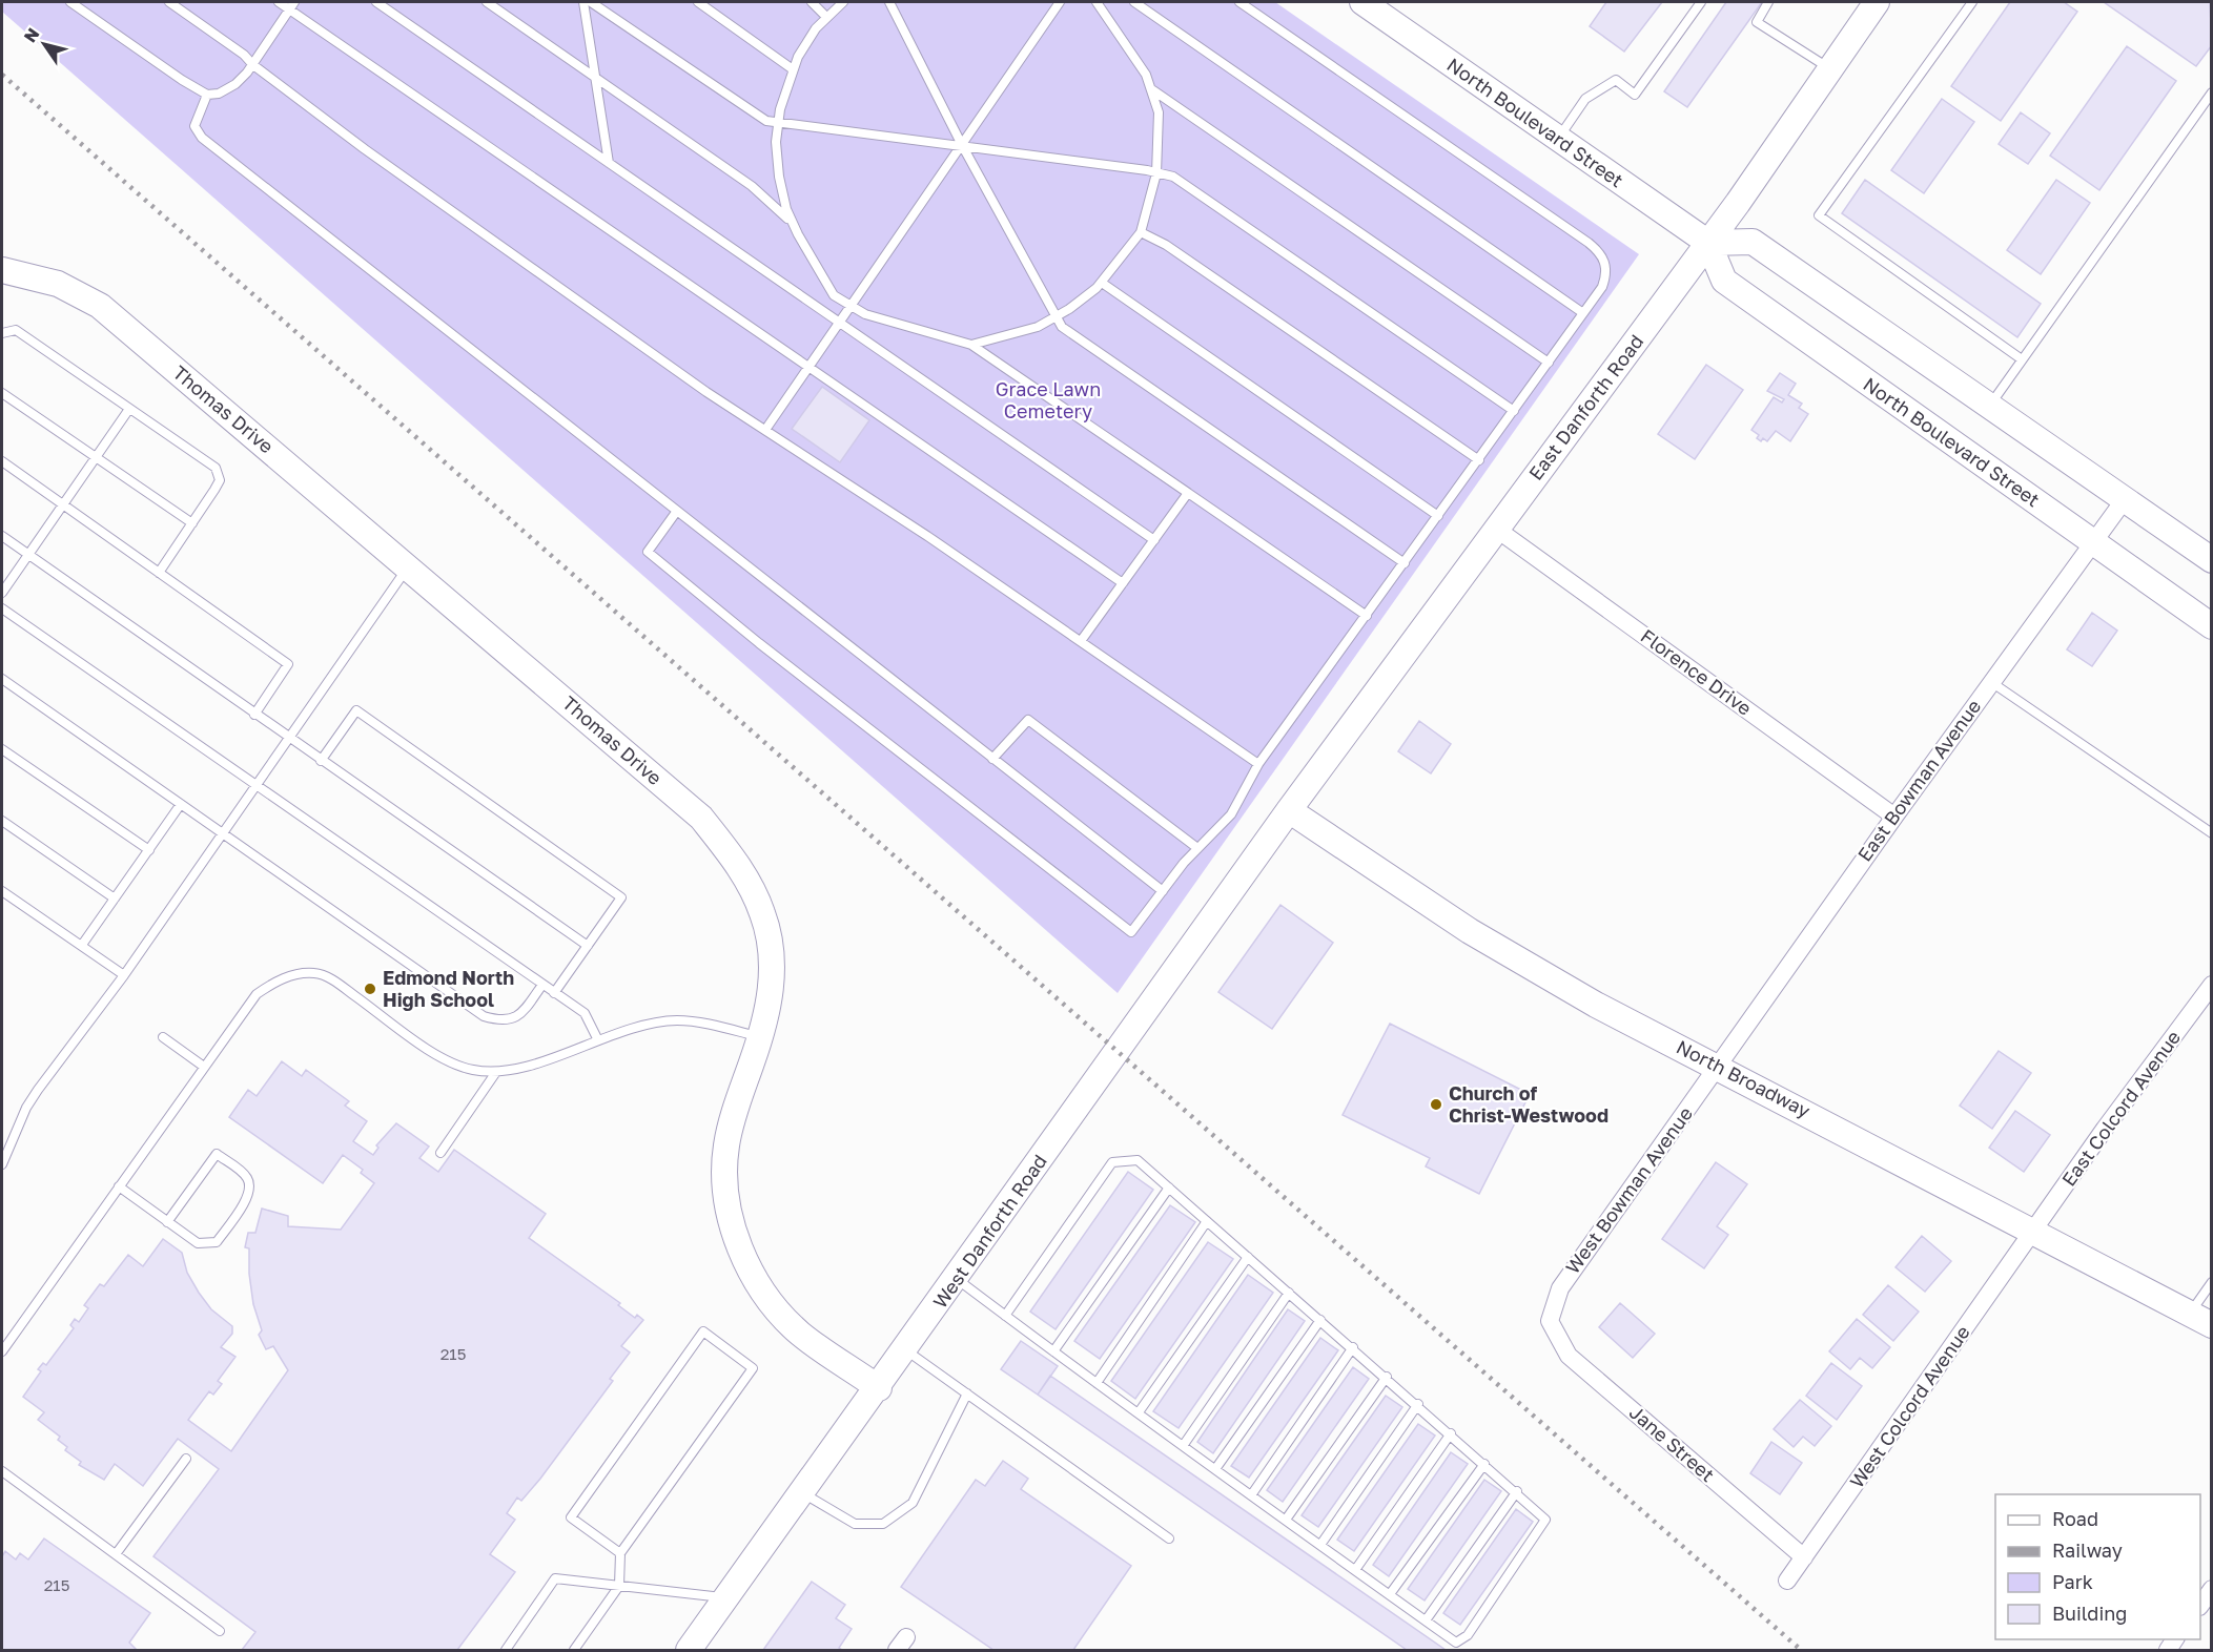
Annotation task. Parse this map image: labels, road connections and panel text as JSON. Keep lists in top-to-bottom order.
{
  "streets": {
    "main road": [
      "North Boulevard Street",
      "East Danforth Road",
      "Thomas Drive",
      "North Broadway",
      "West Danforth Road"
    ],
    "street": [
      "Florence Drive",
      "East Bowman Avenue",
      "East Colcord Avenue",
      "West Bowman Avenue",
      "West Colcord Avenue",
      "Jane Street"
    ]
  },
  "crossings": [
    ["North Boulevard Street", "East Danforth Road"],
    ["North Boulevard Street", "East Bowman Avenue"],
    ["East Danforth Road", "Florence Drive"],
    ["East Danforth Road", "North Broadway"],
    ["East Danforth Road", "West Danforth Road"],
    ["Thomas Drive", "West Danforth Road"],
    ["Florence Drive", "East Bowman Avenue"],
    ["East Bowman Avenue", "North Broadway"],
    ["East Bowman Avenue", "West Bowman Avenue"],
    ["North Broadway", "East Colcord Avenue"],
    ["North Broadway", "West Bowman Avenue"],
    ["North Broadway", "West Danforth Road"],
    ["North Broadway", "West Colcord Avenue"],
    ["East Colcord Avenue", "West Colcord Avenue"],
    ["West Bowman Avenue", "Jane Street"],
    ["West Colcord Avenue", "Jane Street"]
  ],
  "parks": ["Grace Lawn Cemetery"],
  "places": ["Edmond North High School", "Church of Christ-Westwood"],
  "house_numbers": ["215", "215"],
  "legend": [
    "Road",
    "Railway",
    "Park",
    "Building"
  ],
  "north": "top left"
}
